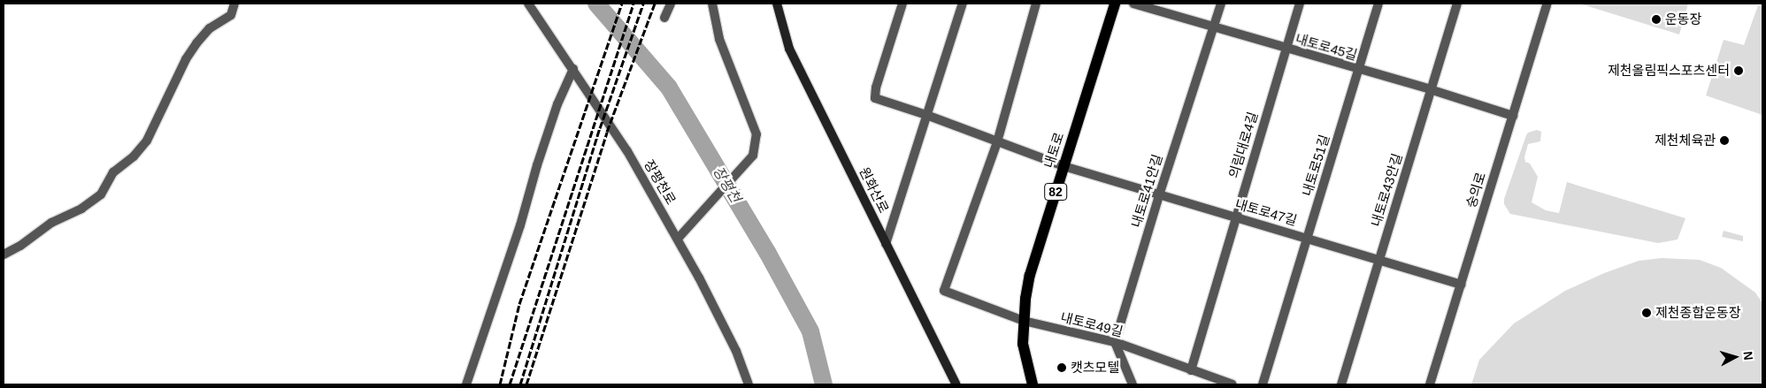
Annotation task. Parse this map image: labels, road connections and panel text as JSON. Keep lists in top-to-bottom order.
{
  "streets": {
    "main road": ["내토로", "원화산로", "82"],
    "street": [
      "내토로45길",
      "의림대로4길",
      "내토로51길",
      "장평천로",
      "내토로43안길",
      "숭의로",
      "내토로41안길",
      "내토로47길",
      "내토로49길"
    ]
  },
  "crossings": [
    ["내토로45길", "의림대로4길"],
    ["내토로45길", "내토로51길"],
    ["내토로45길", "내토로43안길"],
    ["내토로45길", "숭의로"],
    ["내토로45길", "내토로41안길"],
    ["의림대로4길", "내토로47길"],
    ["의림대로4길", "내토로49길"],
    ["내토로", "내토로47길"],
    ["내토로", "내토로49길"],
    ["내토로51길", "내토로47길"],
    ["내토로43안길", "내토로47길"],
    ["숭의로", "내토로47길"],
    ["내토로41안길", "내토로47길"],
    ["내토로41안길", "내토로49길"],
    ["내토로47길", "내토로49길"]
  ],
  "water": ["장평천"],
  "places": [
    "운동장",
    "제천올림픽스포츠센터",
    "제천체육관",
    "제천종합운동장",
    "캣츠모텔"
  ],
  "north": "right"
}
